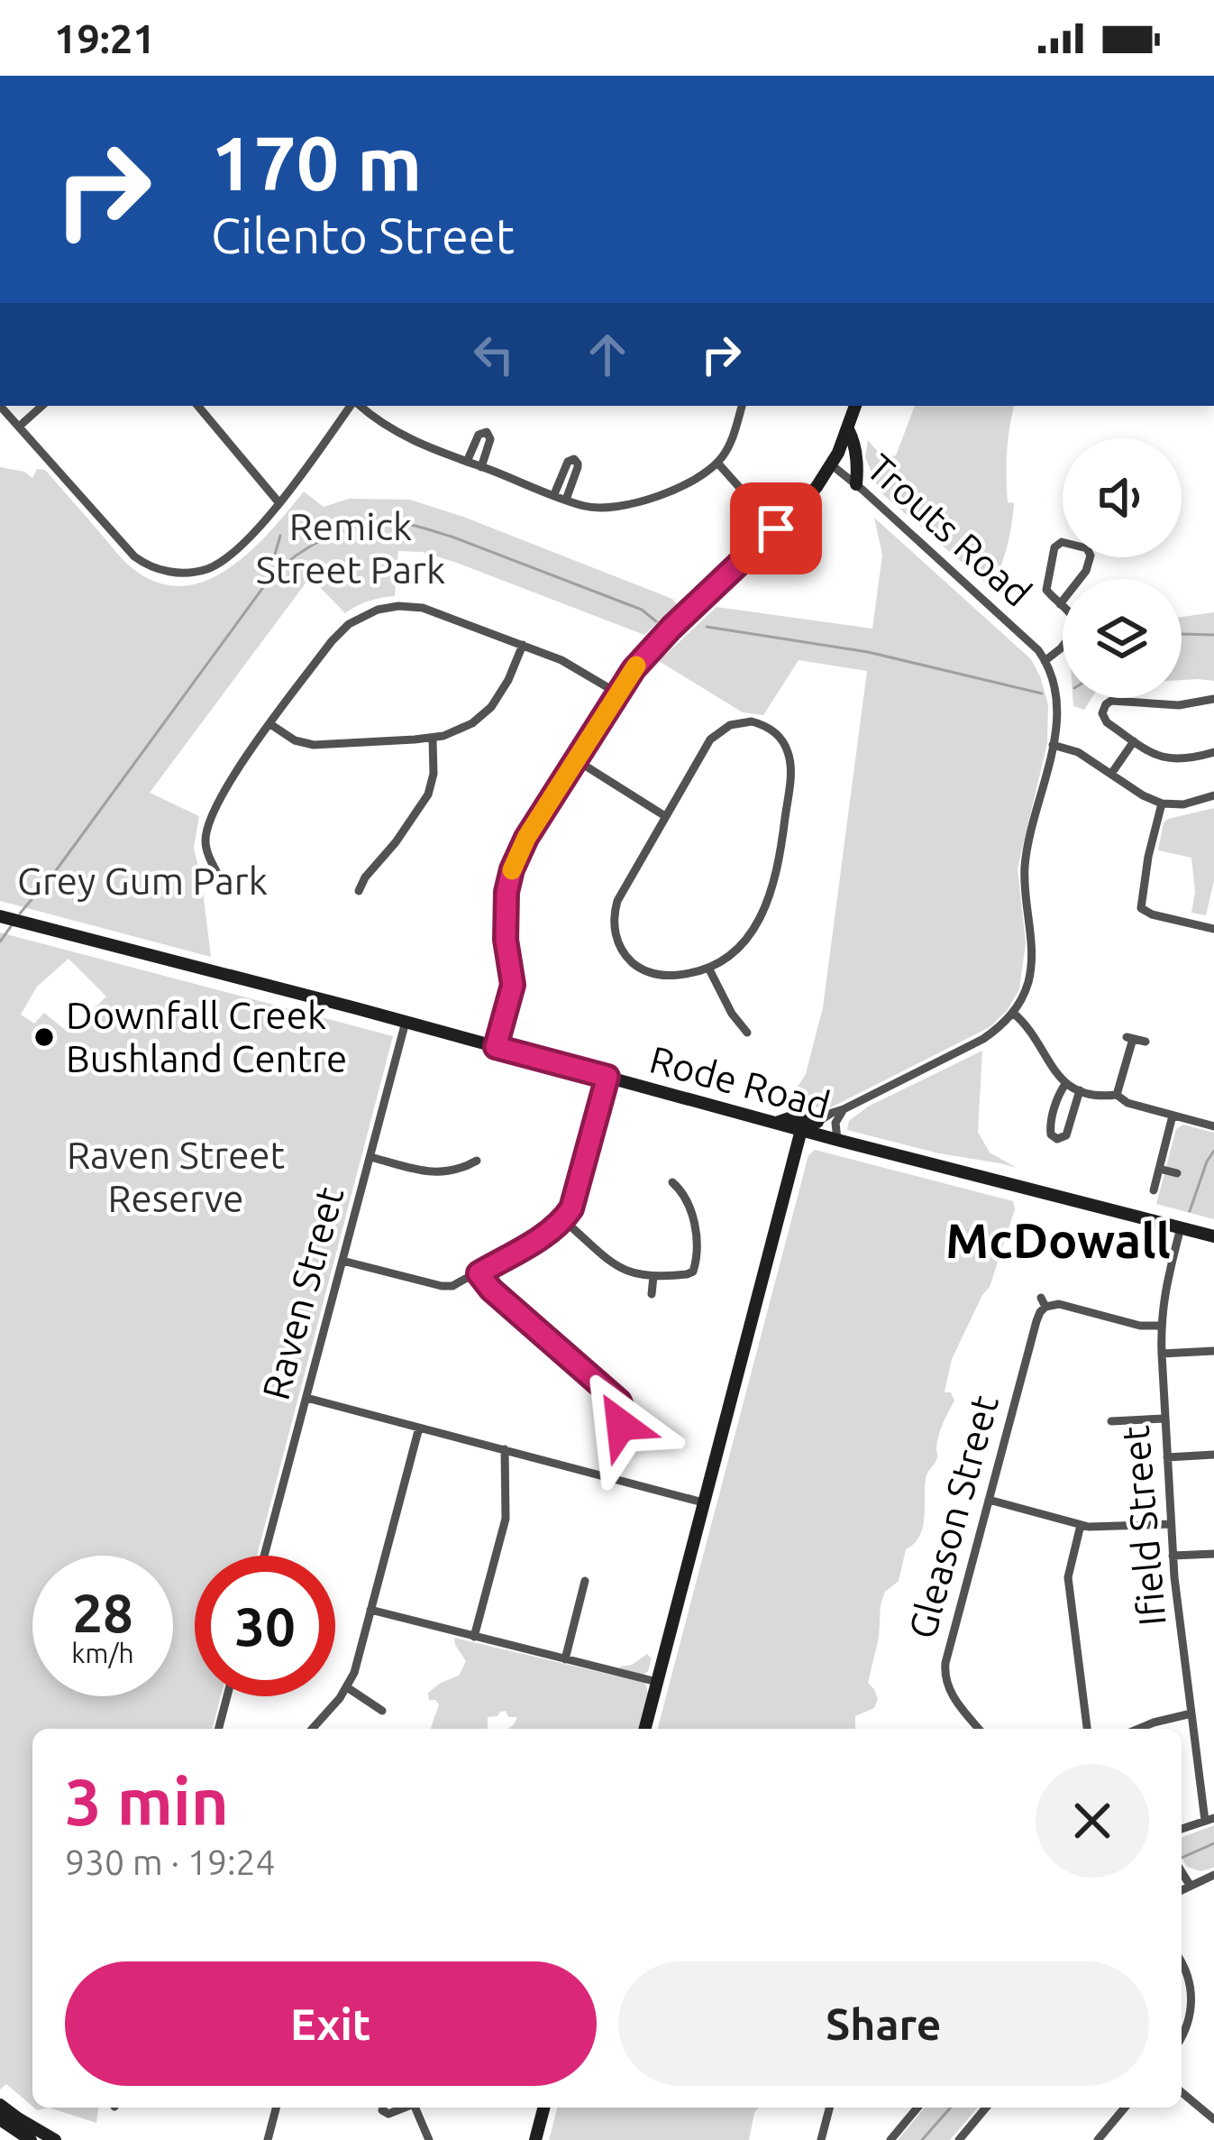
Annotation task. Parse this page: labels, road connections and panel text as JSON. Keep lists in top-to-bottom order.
{
  "streets": {
    "street": [
      "Trouts Road",
      "Rode Road",
      "Raven Street",
      "Gleason Street",
      "Ifield Street"
    ]
  },
  "crossings": [
    ["Rode Road", "Raven Street"],
    ["Rode Road", "Ifield Street"],
    ["Gleason Street", "Ifield Street"]
  ],
  "districts": ["McDowall"],
  "parks": ["Remick Street Park", "Grey Gum Park", "Raven Street Reserve"],
  "places": ["Downfall Creek Bushland Centre"],
  "page": {
    "status": "19:21",
    "turn": ["170 m", "Cilento Street"],
    "speed": "28 km/h",
    "limit": "30",
    "heading": ["3 min", "930 m · 19:24"],
    "buttons": ["Exit", "Share"]
  }
}
